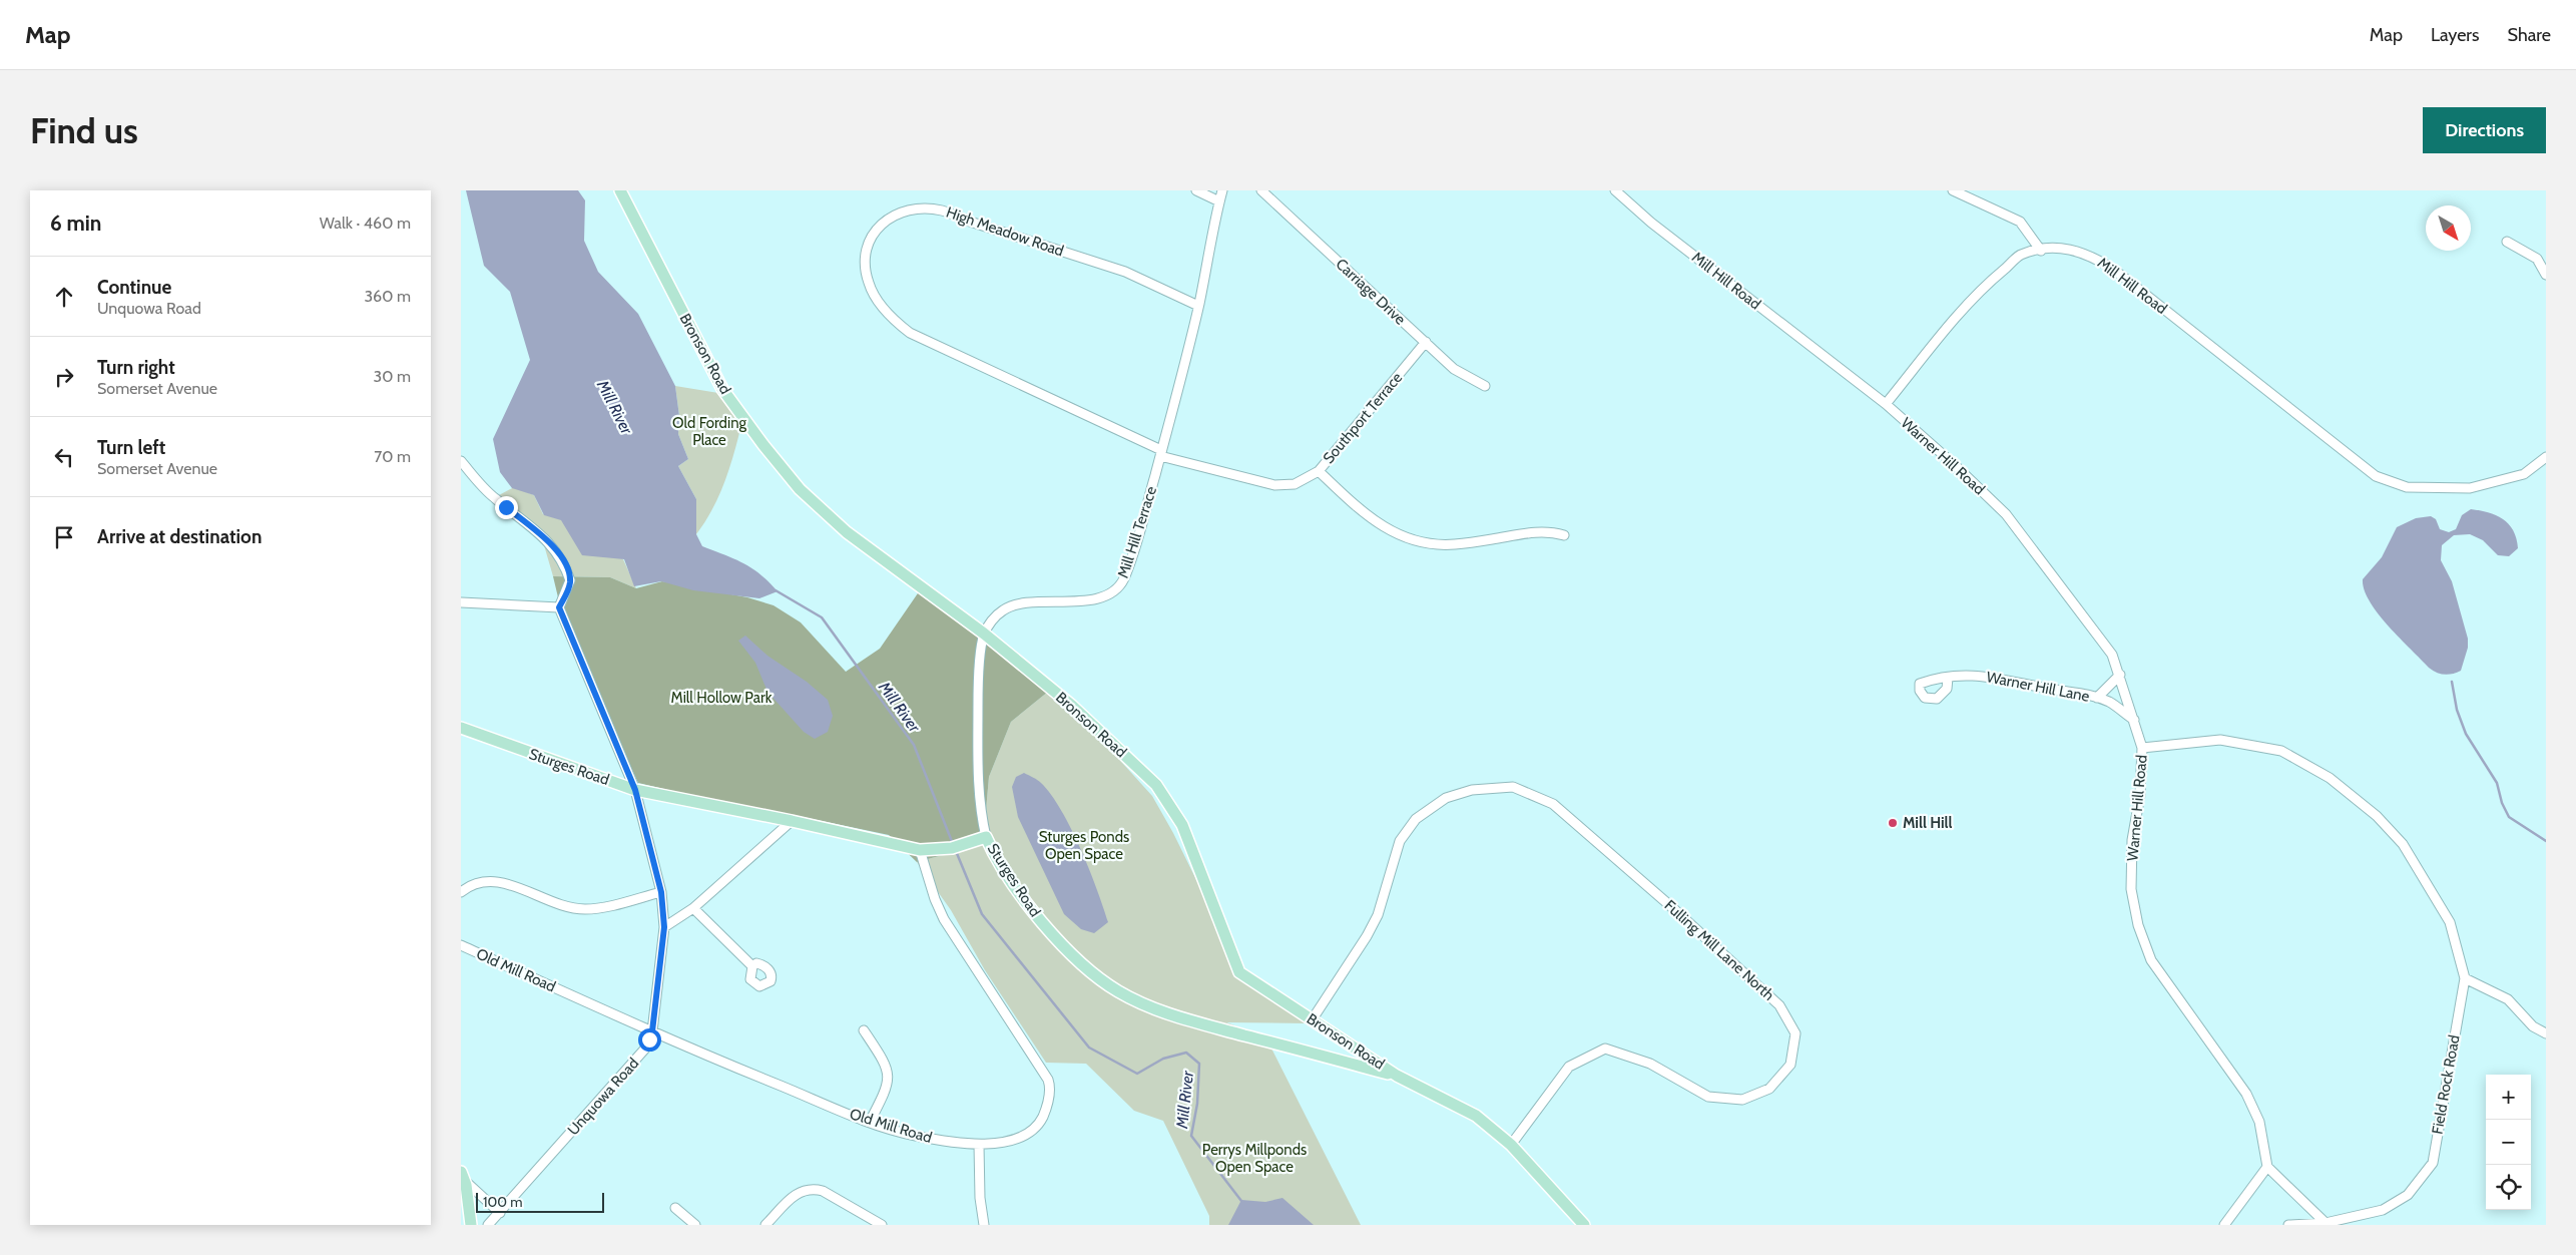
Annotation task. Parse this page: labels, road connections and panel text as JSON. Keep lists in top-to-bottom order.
{
  "streets": {
    "main road": ["Bronson Road", "Sturges Road"],
    "street": [
      "High Meadow Road",
      "Mill Hill Road",
      "Carriage Drive",
      "Southport Terrace",
      "Warner Hill Road",
      "Mill Hill Terrace",
      "Warner Hill Lane",
      "Fulling Mill Lane North",
      "Old Mill Road",
      "Field Rock Road",
      "Unquowa Road"
    ]
  },
  "crossings": [
    ["High Meadow Road", "Southport Terrace"],
    ["High Meadow Road", "Mill Hill Terrace"],
    ["Mill Hill Road", "Warner Hill Road"],
    ["Carriage Drive", "Southport Terrace"],
    ["Bronson Road", "Mill Hill Terrace"],
    ["Bronson Road", "Sturges Road"],
    ["Bronson Road", "Fulling Mill Lane North"],
    ["Warner Hill Road", "Warner Hill Lane"],
    ["Mill Hill Terrace", "Sturges Road"],
    ["Sturges Road", "Old Mill Road"],
    ["Sturges Road", "Unquowa Road"],
    ["Old Mill Road", "Unquowa Road"]
  ],
  "water": ["Mill River"],
  "parks": [
    "Old Fording Place",
    "Mill Hollow Park",
    "Sturges Ponds Open Space",
    "Perrys Millponds Open Space"
  ],
  "places": ["Mill Hill"],
  "scale_bar": "100 m",
  "north": "bottom right",
  "page": {
    "header": "Map",
    "nav": ["Map", "Layers", "Share"],
    "buttons": "Directions",
    "title": "Find us",
    "heading": ["6 min", "Walk · 460 m"],
    "list": [
      ["Continue", "Unquowa Road", "360 m"],
      ["Turn right", "Somerset Avenue", "30 m"],
      ["Turn left", "Somerset Avenue", "70 m"],
      "Arrive at destination"
    ],
    "map_buttons": ["+", "−"],
    "scale": "100 m"
  }
}
